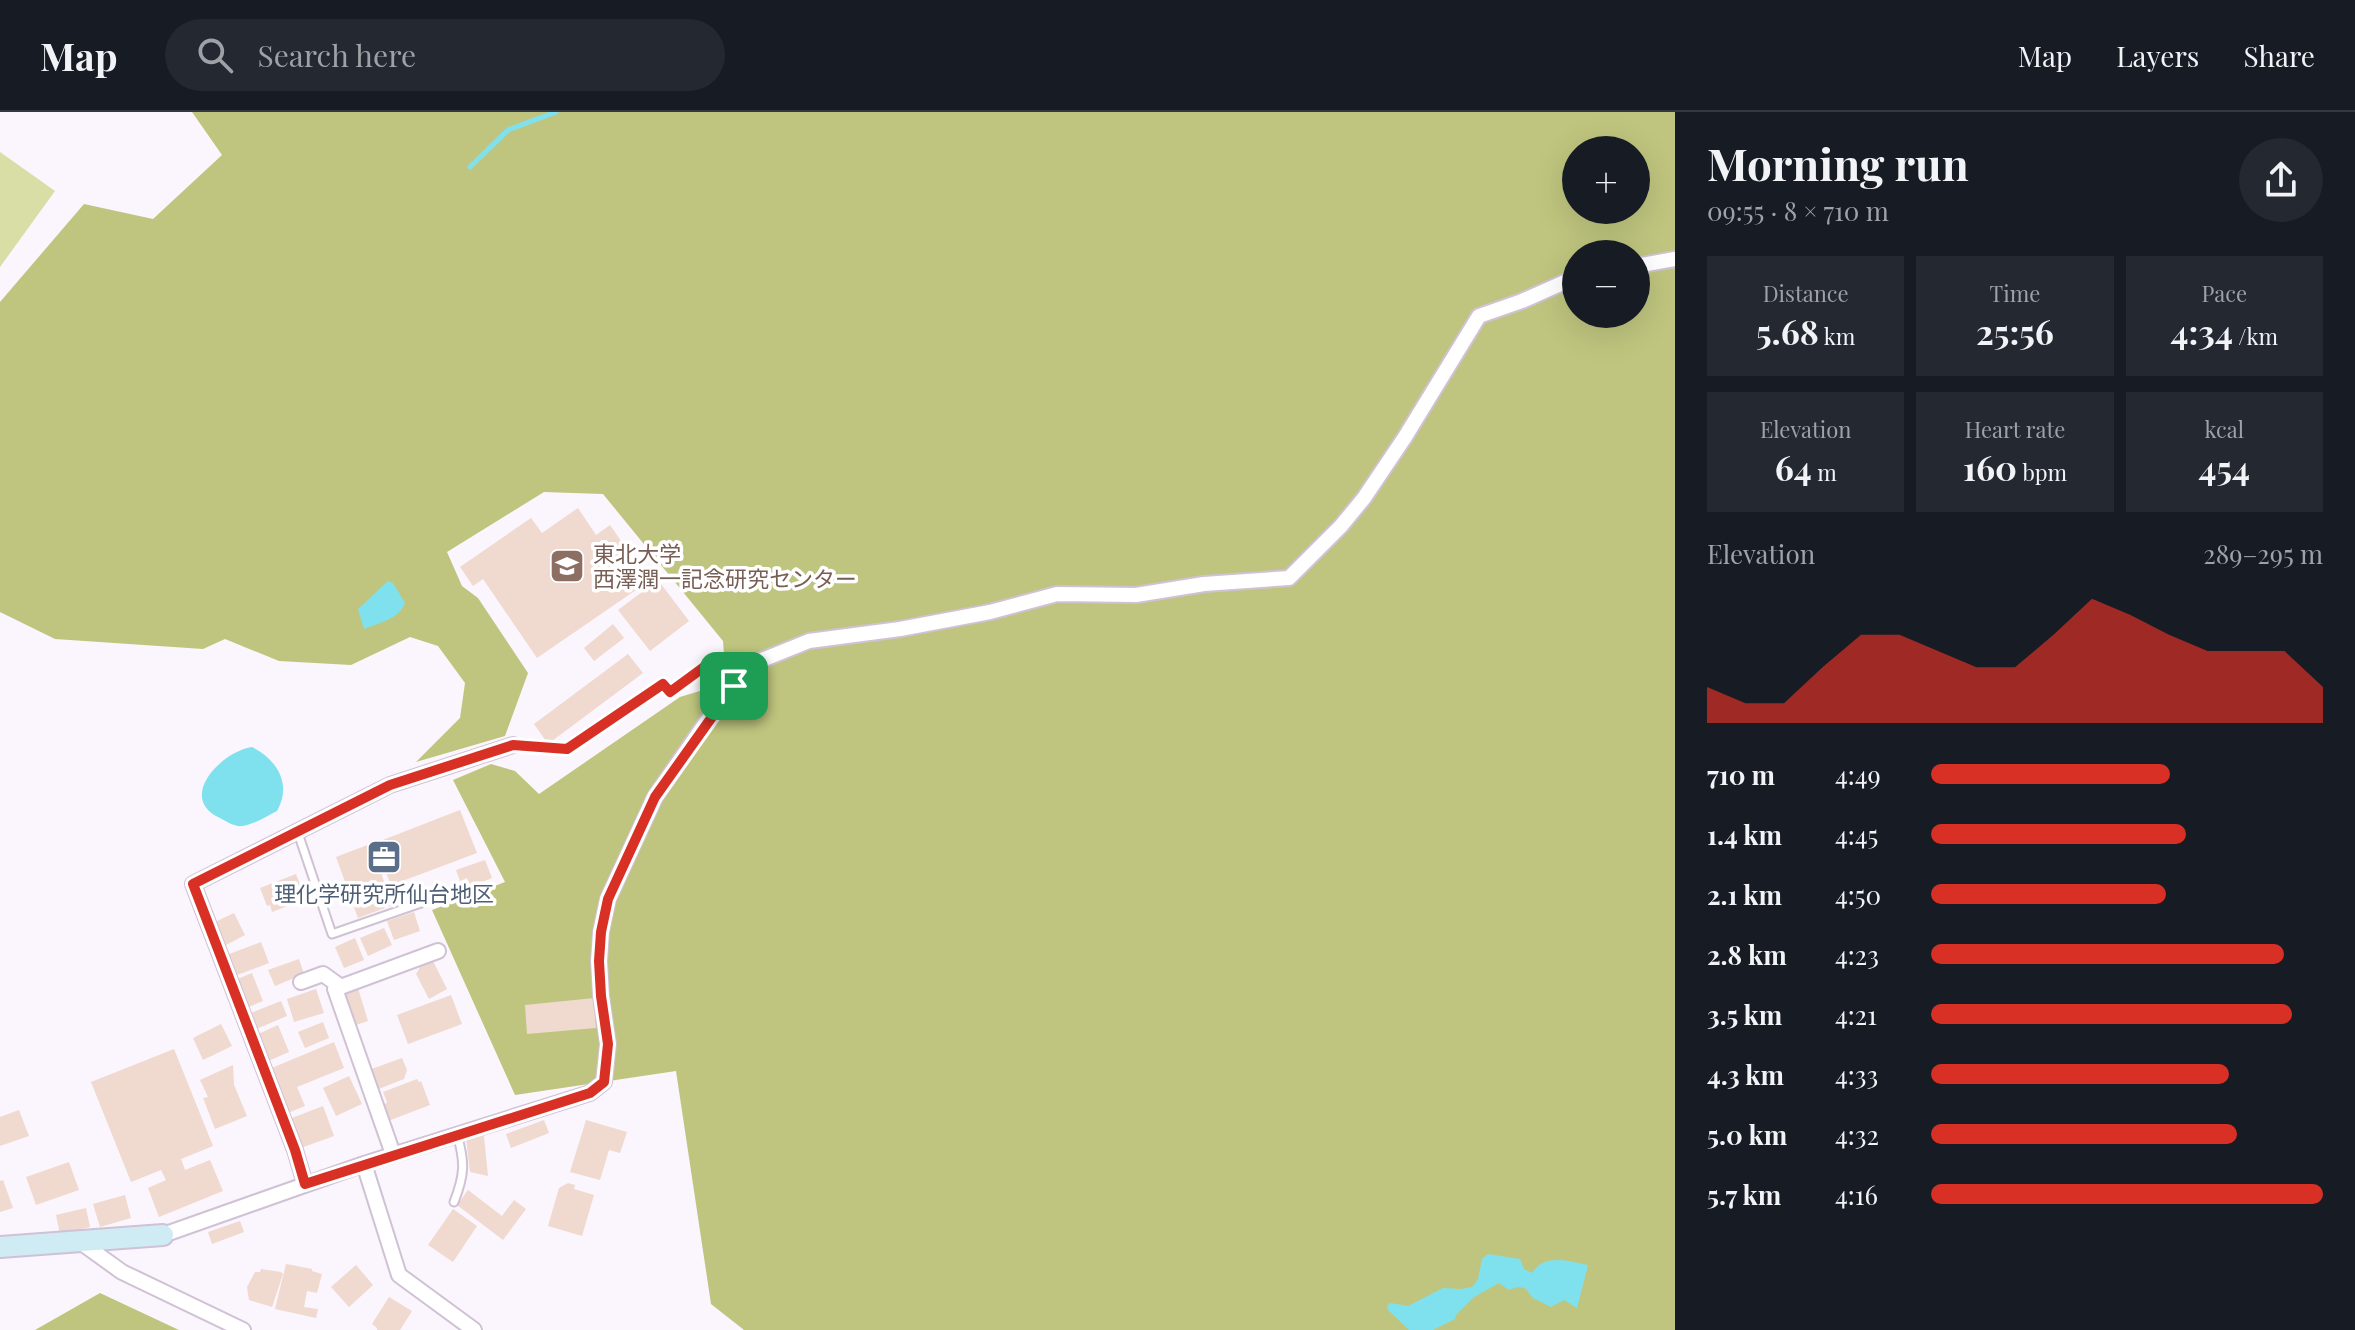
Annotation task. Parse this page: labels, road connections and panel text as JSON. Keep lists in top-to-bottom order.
{
  "places": {
    "school or university": ["東北大学 西澤潤一記念研究センター"],
    "office": ["理化学研究所仙台地区"]
  },
  "page": {
    "header": "Map",
    "search": "Search here",
    "nav": ["Map", "Layers", "Share"],
    "heading": ["Morning run", "09:55 · 8 × 710 m"],
    "map_buttons": ["+", "−"],
    "stats": [
      ["Distance", "5.68 km"],
      ["Time", "25:56"],
      ["Pace", "4:34 /km"],
      ["Elevation", "64 m"],
      ["Heart rate", "160 bpm"],
      ["kcal", "454"]
    ],
    "chart": ["Elevation", "289–295 m"],
    "list": [
      {
        "name": "710 m",
        "note": "4:49"
      },
      {
        "name": "1.4 km",
        "note": "4:45"
      },
      {
        "name": "2.1 km",
        "note": "4:50"
      },
      {
        "name": "2.8 km",
        "note": "4:23"
      },
      {
        "name": "3.5 km",
        "note": "4:21"
      },
      {
        "name": "4.3 km",
        "note": "4:33"
      },
      {
        "name": "5.0 km",
        "note": "4:32"
      },
      {
        "name": "5.7 km",
        "note": "4:16"
      }
    ]
  }
}
